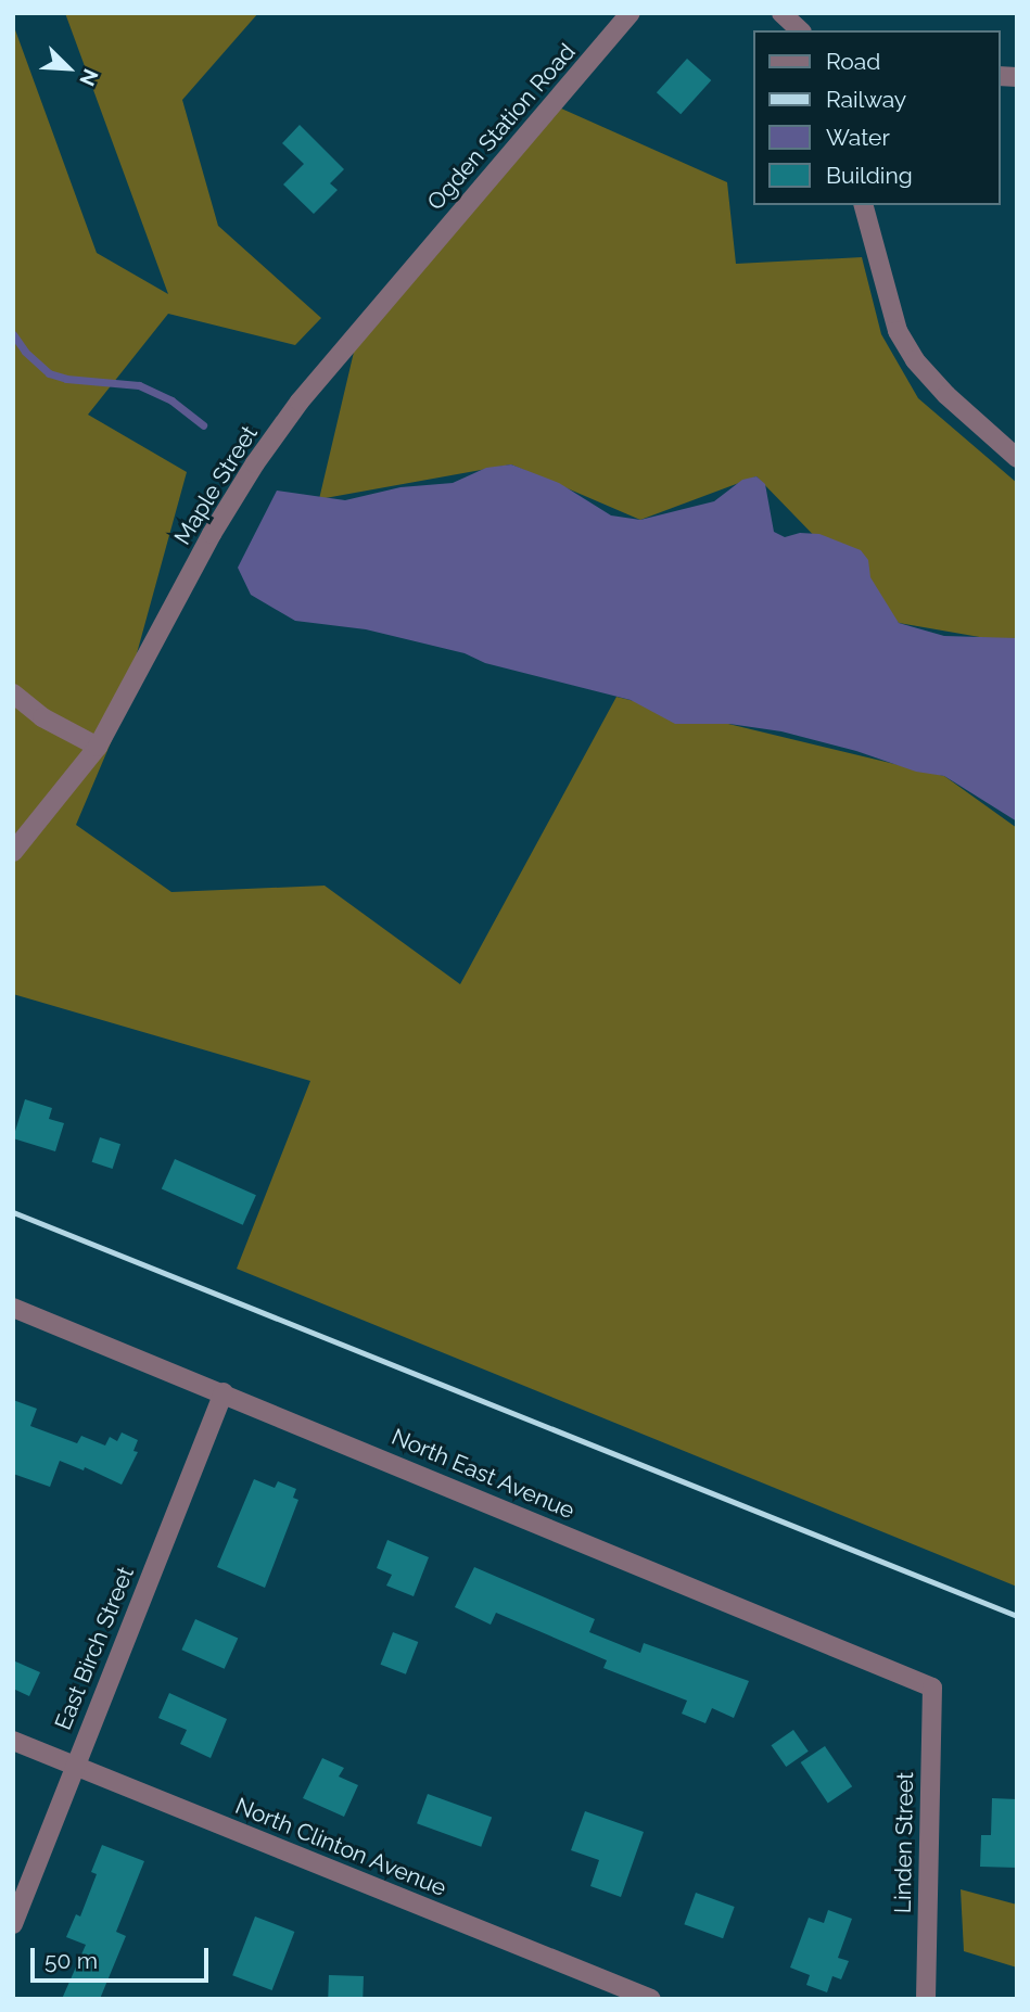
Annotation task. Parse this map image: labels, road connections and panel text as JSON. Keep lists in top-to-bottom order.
{
  "streets": {
    "street": [
      "Ogden Station Road",
      "Maple Street",
      "North East Avenue",
      "East Birch Street",
      "Linden Street",
      "North Clinton Avenue"
    ]
  },
  "crossings": [
    ["Ogden Station Road", "Maple Street"],
    ["North East Avenue", "East Birch Street"],
    ["North East Avenue", "Linden Street"],
    ["East Birch Street", "North Clinton Avenue"]
  ],
  "legend": [
    "Road",
    "Railway",
    "Water",
    "Building"
  ],
  "scale_bar": "50 m",
  "north": "bottom right"
}
